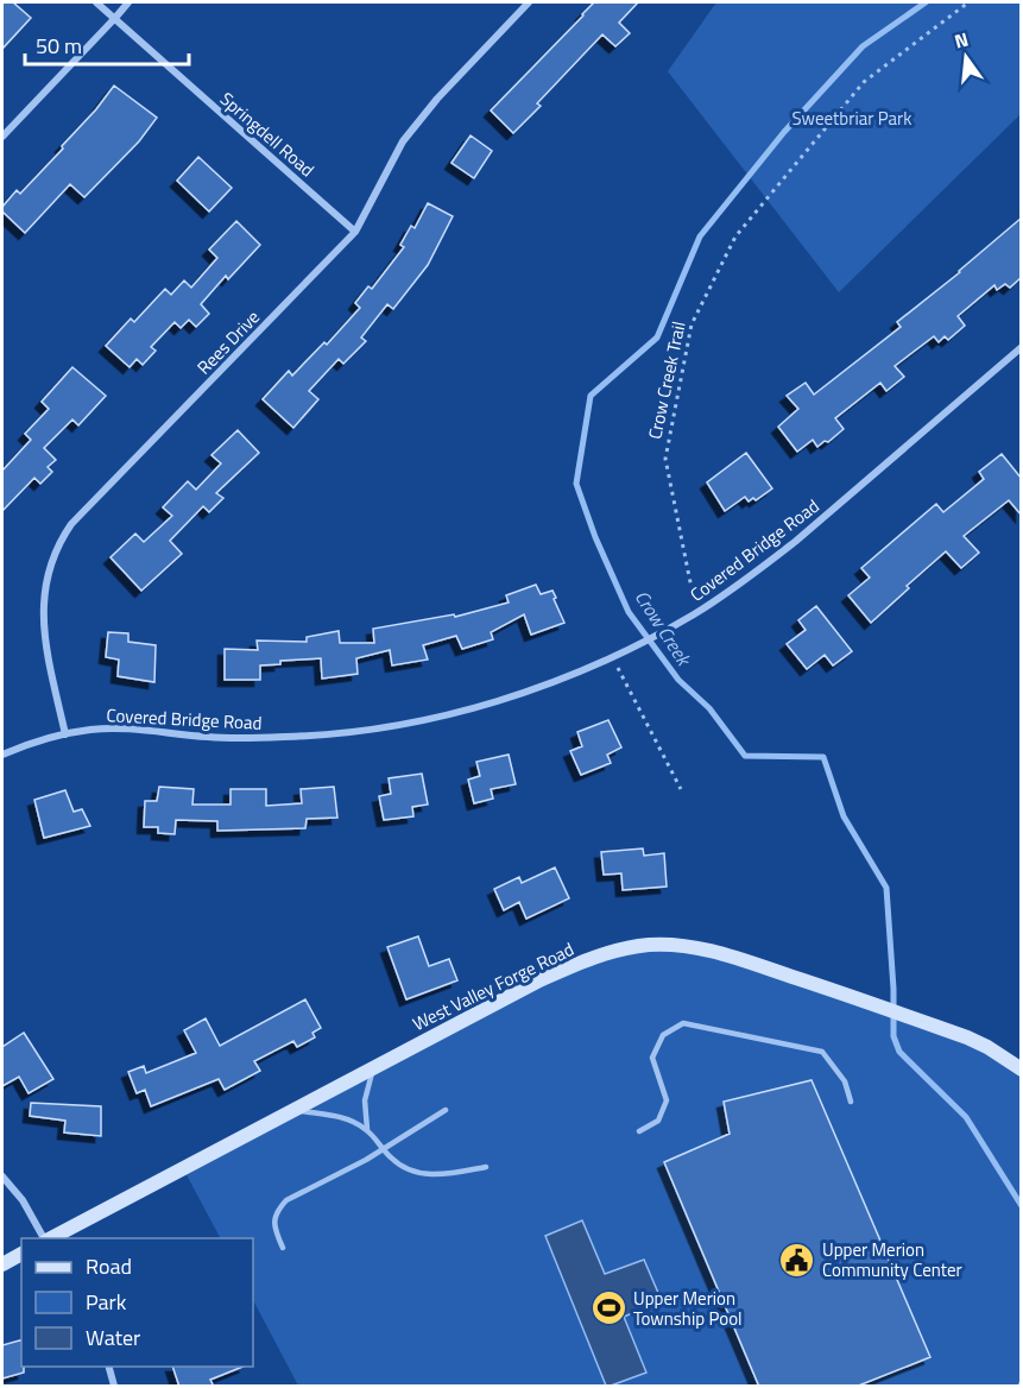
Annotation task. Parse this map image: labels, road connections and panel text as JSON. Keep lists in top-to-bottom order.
{
  "streets": {
    "main road": ["West Valley Forge Road"],
    "street": ["Springdell Road", "Rees Drive", "Covered Bridge Road"],
    "path": ["Crow Creek Trail"]
  },
  "crossings": [
    ["Springdell Road", "Rees Drive"],
    ["Rees Drive", "Covered Bridge Road"],
    ["Crow Creek Trail", "Covered Bridge Road"]
  ],
  "water": ["Crow Creek"],
  "parks": ["Sweetbriar Park"],
  "places": {
    "public building": ["Upper Merion Community Center"],
    "sports": ["Upper Merion Township Pool"]
  },
  "legend": ["Road", "Park", "Water"],
  "scale_bar": "50 m",
  "north": "top"
}
